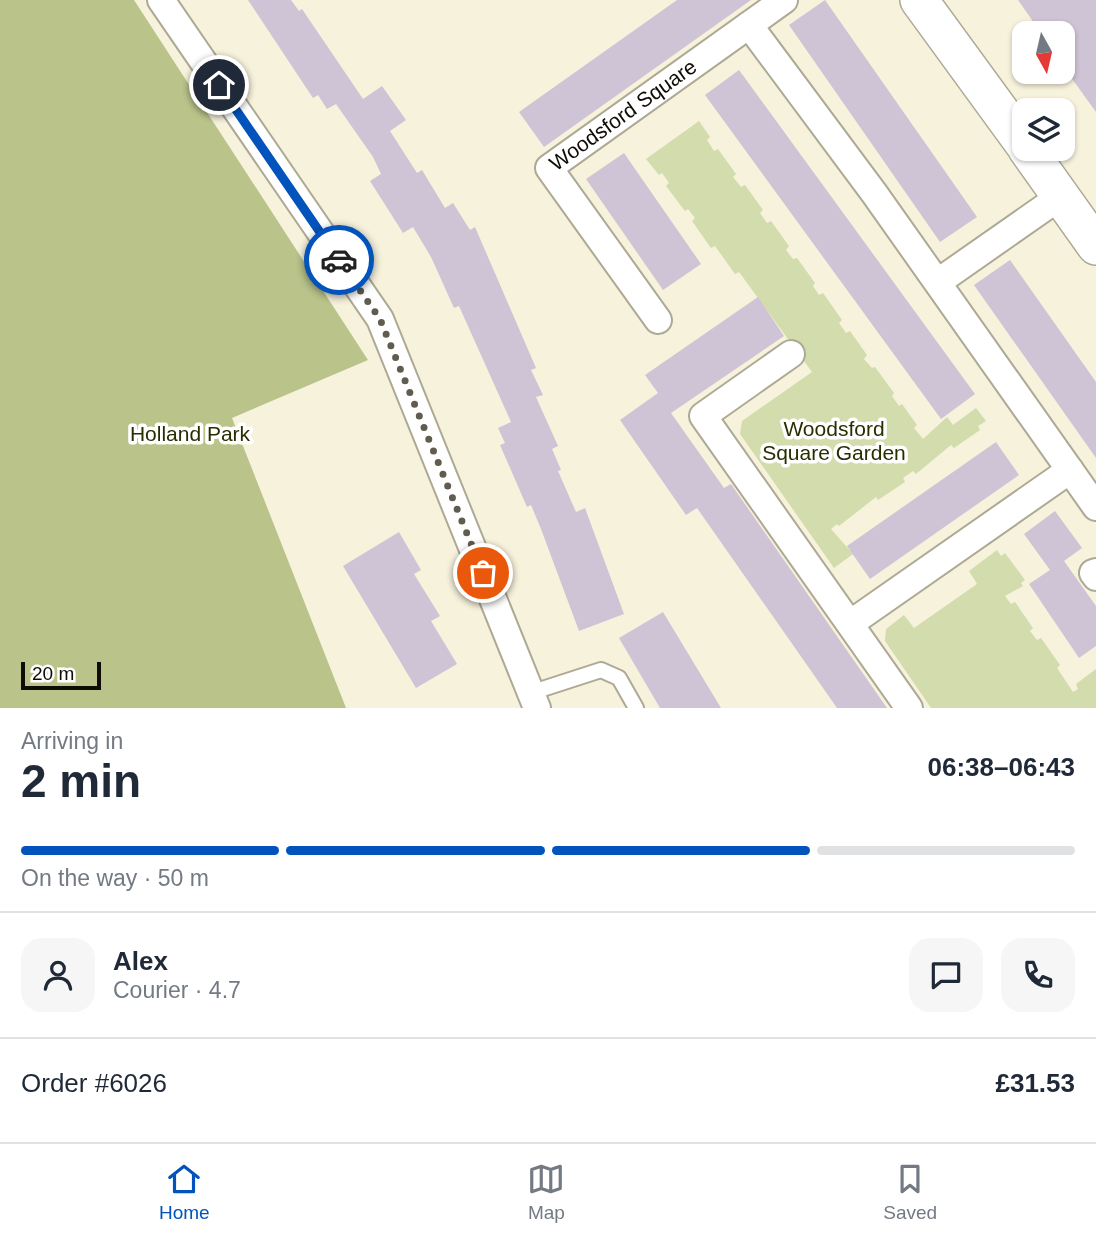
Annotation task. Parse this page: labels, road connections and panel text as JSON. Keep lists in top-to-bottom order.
{
  "streets": {
    "street": ["Woodsford Square"]
  },
  "parks": ["Woodsford Square Garden", "Holland Park"],
  "scale_bar": "20 m",
  "north": "bottom",
  "page": {
    "scale": "20 m",
    "heading": ["2 min", "Arriving in", "06:38–06:43"],
    "panel": [
      "Alex",
      "Courier · 4.7",
      "Order #6026",
      "£31.53"
    ],
    "bar": "On the way · 50 m",
    "tabs": ["Home", "Map", "Saved"]
  }
}
